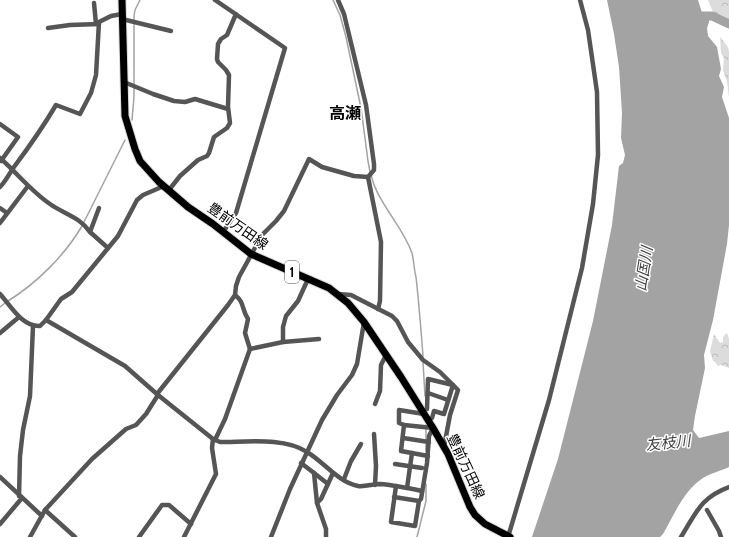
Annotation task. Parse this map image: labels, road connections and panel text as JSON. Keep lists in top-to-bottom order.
{
  "streets": {
    "main road": ["豊前万田線", "1"]
  },
  "districts": ["高瀬"],
  "water": ["山国川", "友枝川"]
}
